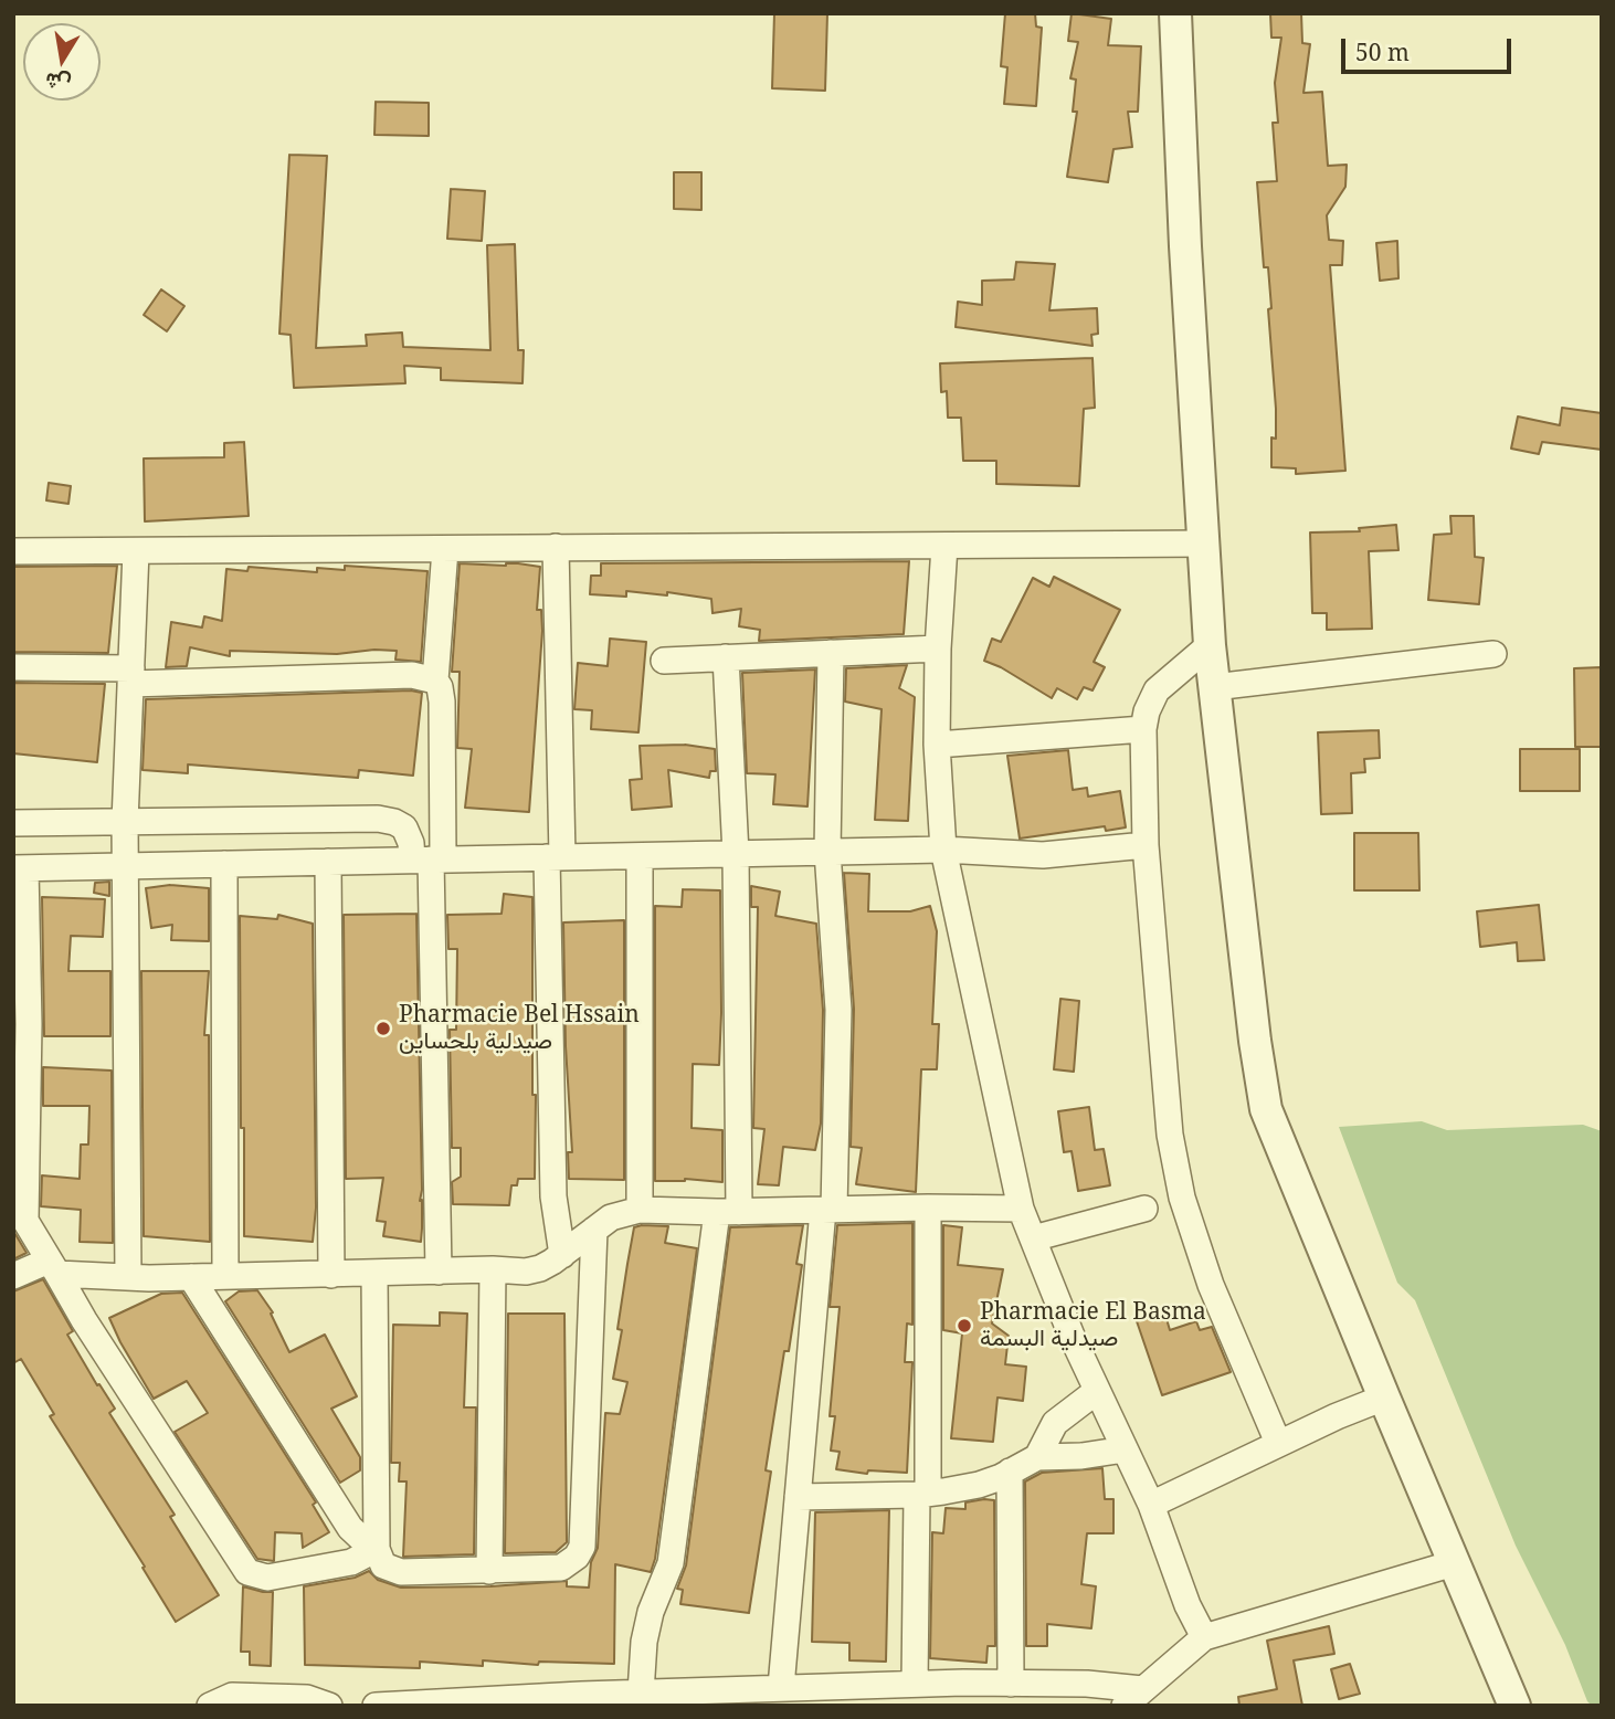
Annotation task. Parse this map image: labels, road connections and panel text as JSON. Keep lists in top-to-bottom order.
{
  "places": ["Pharmacie Bel Hssain صيدلية بلحساين", "Pharmacie El Basma صيدلية البسمة"],
  "scale_bar": "50 m",
  "north": "bottom"
}
